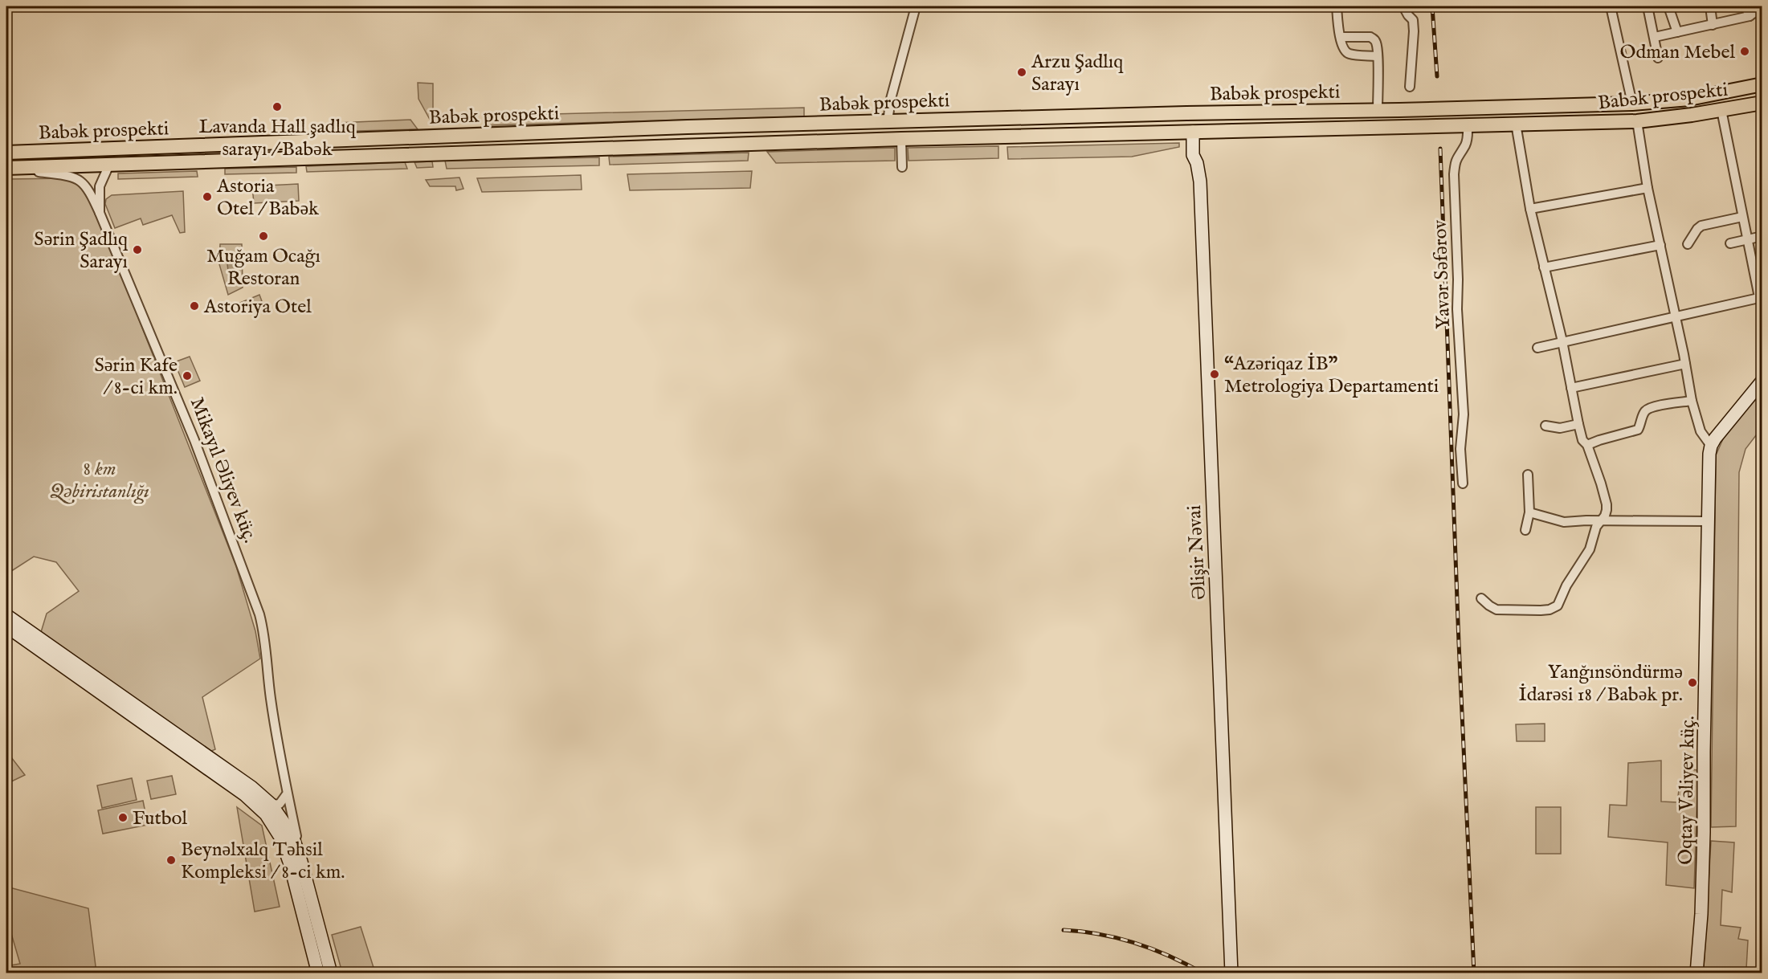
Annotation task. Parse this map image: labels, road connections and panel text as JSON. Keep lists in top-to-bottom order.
{
  "streets": {
    "main road": ["Babək prospekti"],
    "street": [
      "Yavər Səfərov",
      "Mikayıl Əliyev küç.",
      "Əlişir Nəvai",
      "Oqtay Vəliyev küç."
    ]
  },
  "crossings": [
    ["Babək prospekti", "Yavər Səfərov"],
    ["Babək prospekti", "Mikayıl Əliyev küç."],
    ["Babək prospekti", "Əlişir Nəvai"]
  ],
  "parks": ["8 km Qəbiristanlığı"],
  "places": [
    "Odman Mebel",
    "Arzu Şadlıq Sarayı",
    "Lavanda Hall şadlıq sarayı / Babək",
    "Astoria Otel / Babək",
    "Muğam Ocağı Restoran",
    "Sərin Şadlıq Sarayı",
    "Astoriya Otel",
    "“Azəriqaz İB” Metrologiya Departamenti",
    "Sərin Kafe / 8-ci km.",
    "Yanğınsöndürmə İdarəsi 18 / Babək pr.",
    "Futbol",
    "Beynəlxalq Təhsil Kompleksi / 8-ci km."
  ]
}
